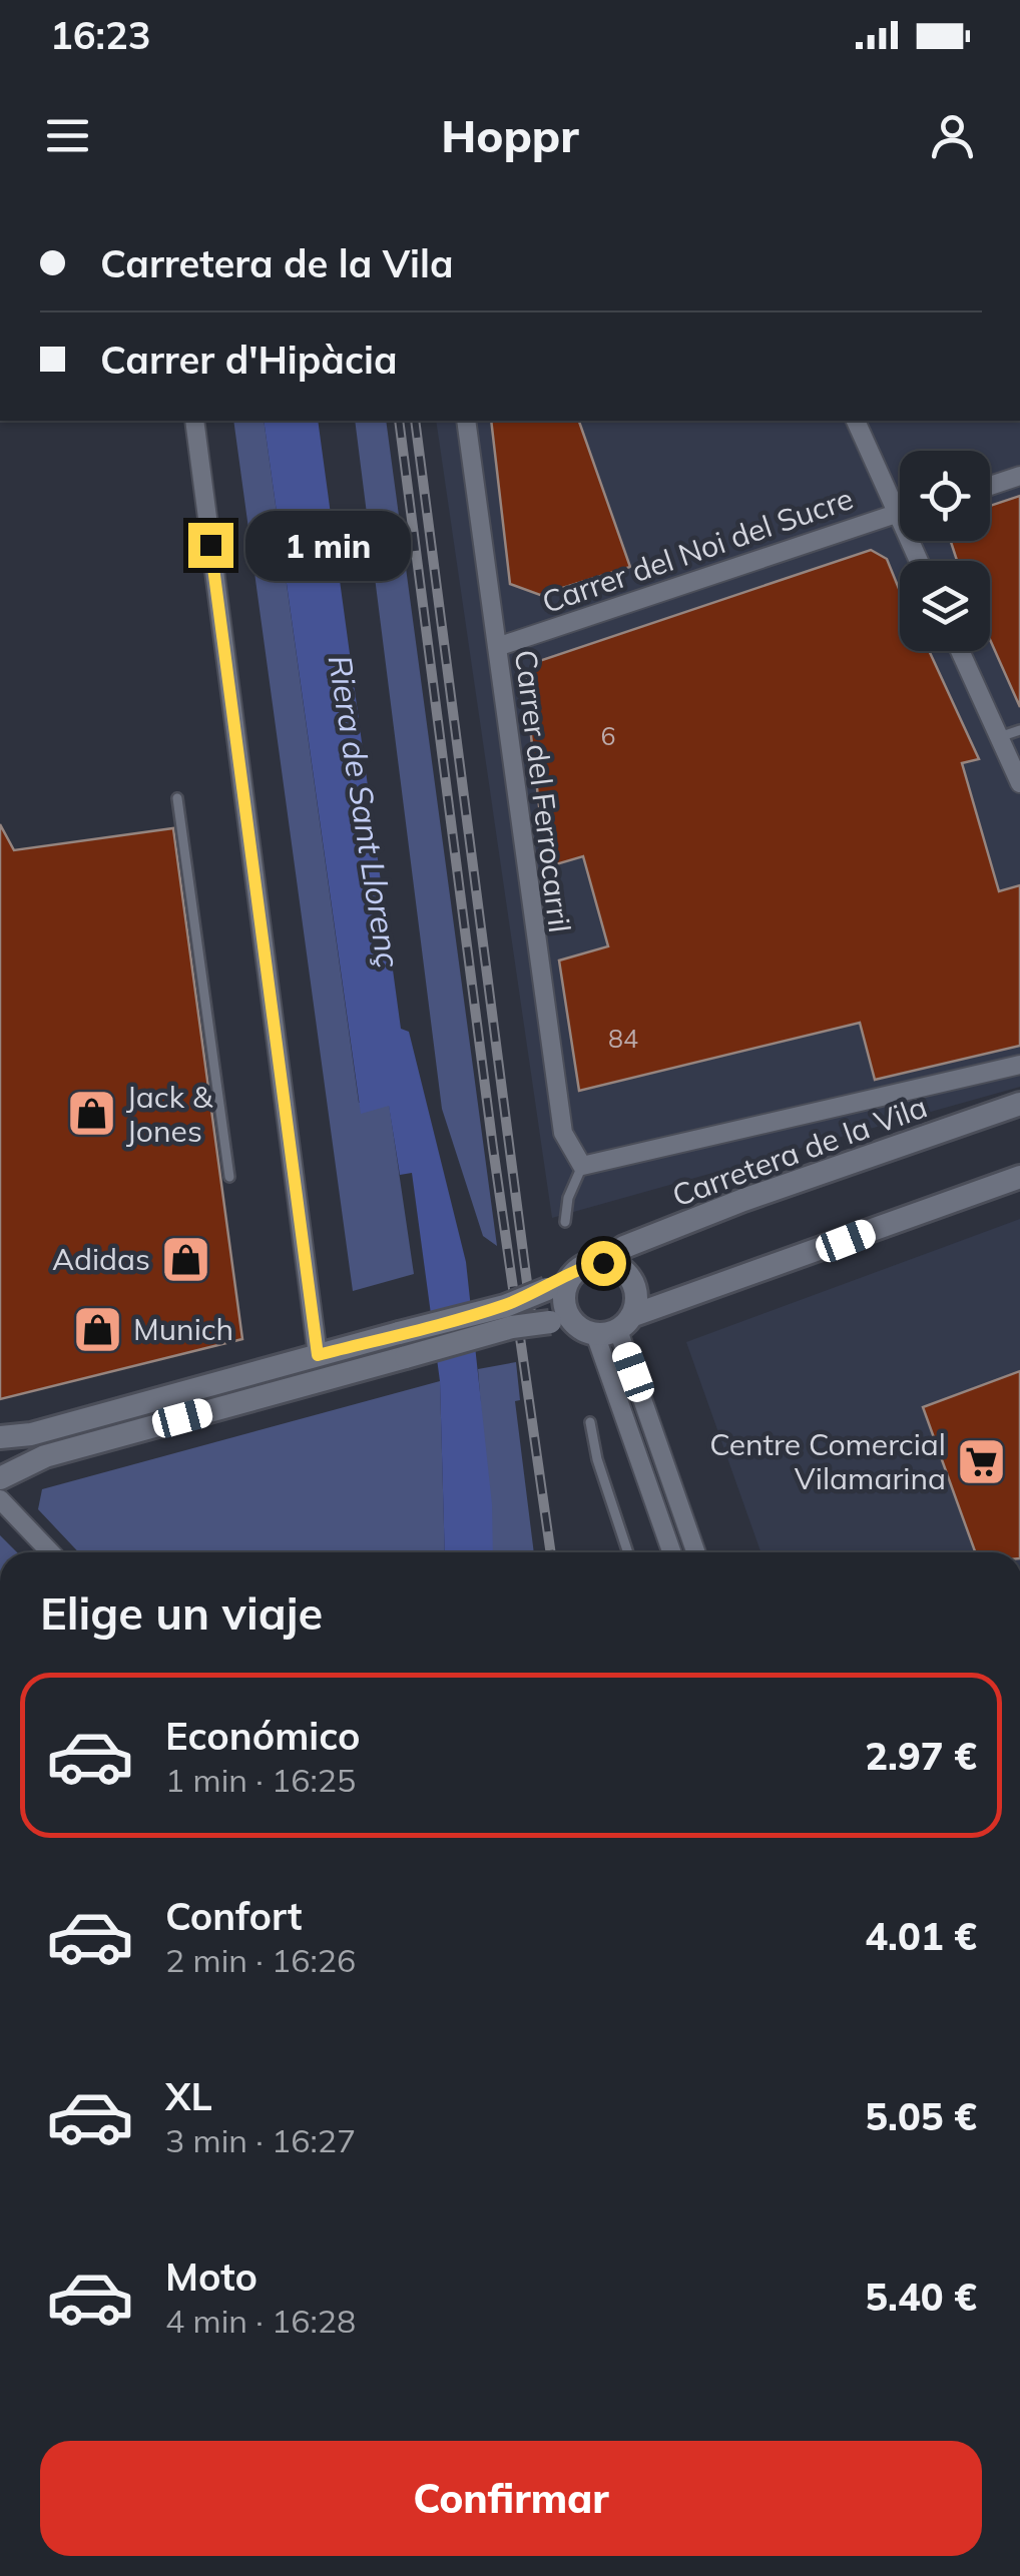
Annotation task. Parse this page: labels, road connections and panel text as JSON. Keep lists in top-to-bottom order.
{
  "streets": {
    "street": ["Carrer del Noi del Sucre", "Carrer del Ferrocarril", "Carretera de la Vila"]
  },
  "crossings": [
    ["Carrer del Noi del Sucre", "Carrer del Ferrocarril"]
  ],
  "water": ["Riera de Sant Llorenç"],
  "places": {
    "shop": ["Jack & Jones", "Adidas", "Munich"],
    "supermarket": ["Centre Comercial Vilamarina"]
  },
  "house_numbers": ["6", "84"],
  "page": {
    "status": "16:23",
    "header": "Hoppr",
    "banner": ["Carretera de la Vila", "Carrer d'Hipàcia"],
    "bubble": "1 min",
    "heading": "Elige un viaje",
    "list": [
      {
        "name": "Económico",
        "note": "1 min · 16:25",
        "value": "2.97 €"
      },
      {
        "name": "Confort",
        "note": "2 min · 16:26",
        "value": "4.01 €"
      },
      {
        "name": "XL",
        "note": "3 min · 16:27",
        "value": "5.05 €"
      },
      {
        "name": "Moto",
        "note": "4 min · 16:28",
        "value": "5.40 €"
      }
    ],
    "buttons": "Confirmar"
  }
}
